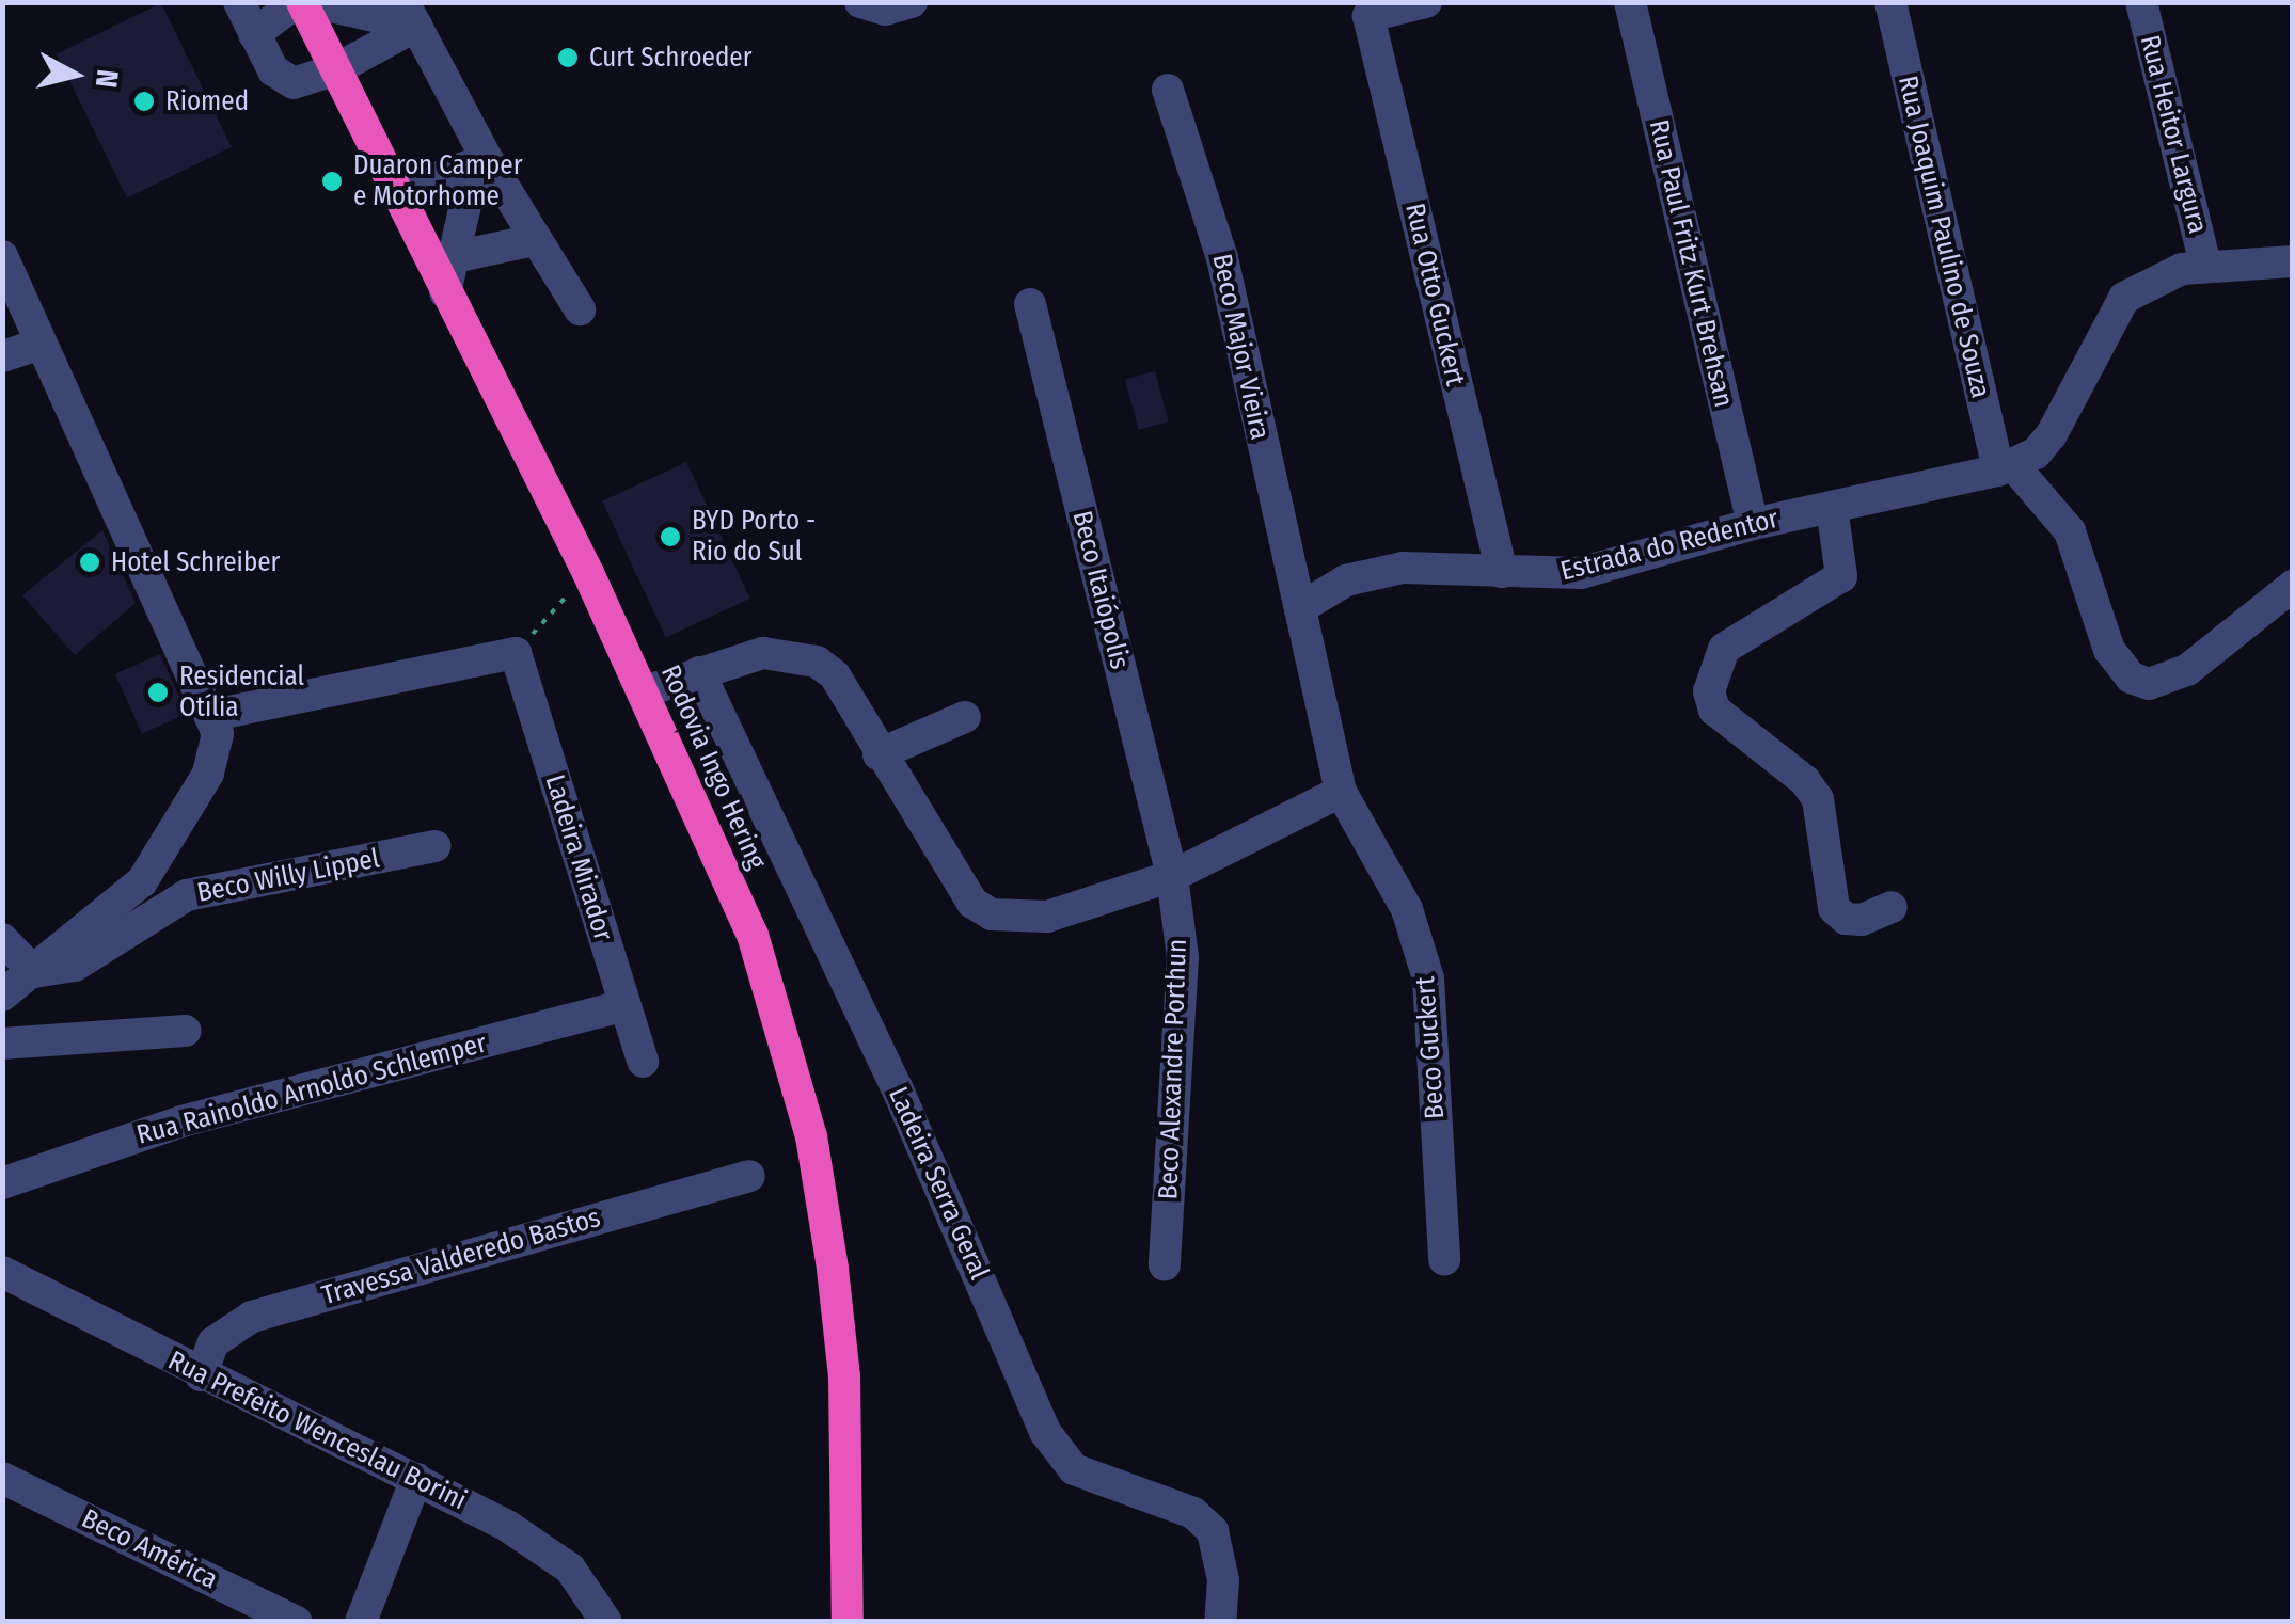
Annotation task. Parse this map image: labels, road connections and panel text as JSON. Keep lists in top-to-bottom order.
{
  "streets": {
    "highway": ["Rodovia Ingo Hering"],
    "street": [
      "Rua Heitor Largura",
      "Rua Joaquim Paulino de Souza",
      "Rua Paul Fritz Kurt Brehsan",
      "Rua Otto Guckert",
      "Beco Major Vieira",
      "Estrada do Redentor",
      "Beco Itaiópolis",
      "Ladeira Mirador",
      "Beco Willy Lippel",
      "Beco Guckert",
      "Beco Alexandre Porthun",
      "Rua Rainoldo Arnoldo Schlemper",
      "Ladeira Serra Geral",
      "Travessa Valderedo Bastos",
      "Rua Prefeito Wenceslau Borini",
      "Beco América"
    ]
  },
  "crossings": [
    ["Rua Heitor Largura", "Estrada do Redentor"],
    ["Rua Joaquim Paulino de Souza", "Estrada do Redentor"],
    ["Rua Paul Fritz Kurt Brehsan", "Estrada do Redentor"],
    ["Rua Otto Guckert", "Estrada do Redentor"],
    ["Beco Major Vieira", "Estrada do Redentor"],
    ["Beco Itaiópolis", "Beco Alexandre Porthun"],
    ["Ladeira Mirador", "Rua Rainoldo Arnoldo Schlemper"],
    ["Travessa Valderedo Bastos", "Rua Prefeito Wenceslau Borini"]
  ],
  "places": [
    "Curt Schroeder",
    "Riomed",
    "Duaron Camper e Motorhome",
    "BYD Porto - Rio do Sul",
    "Hotel Schreiber",
    "Residencial Otília"
  ],
  "north": "right"
}
